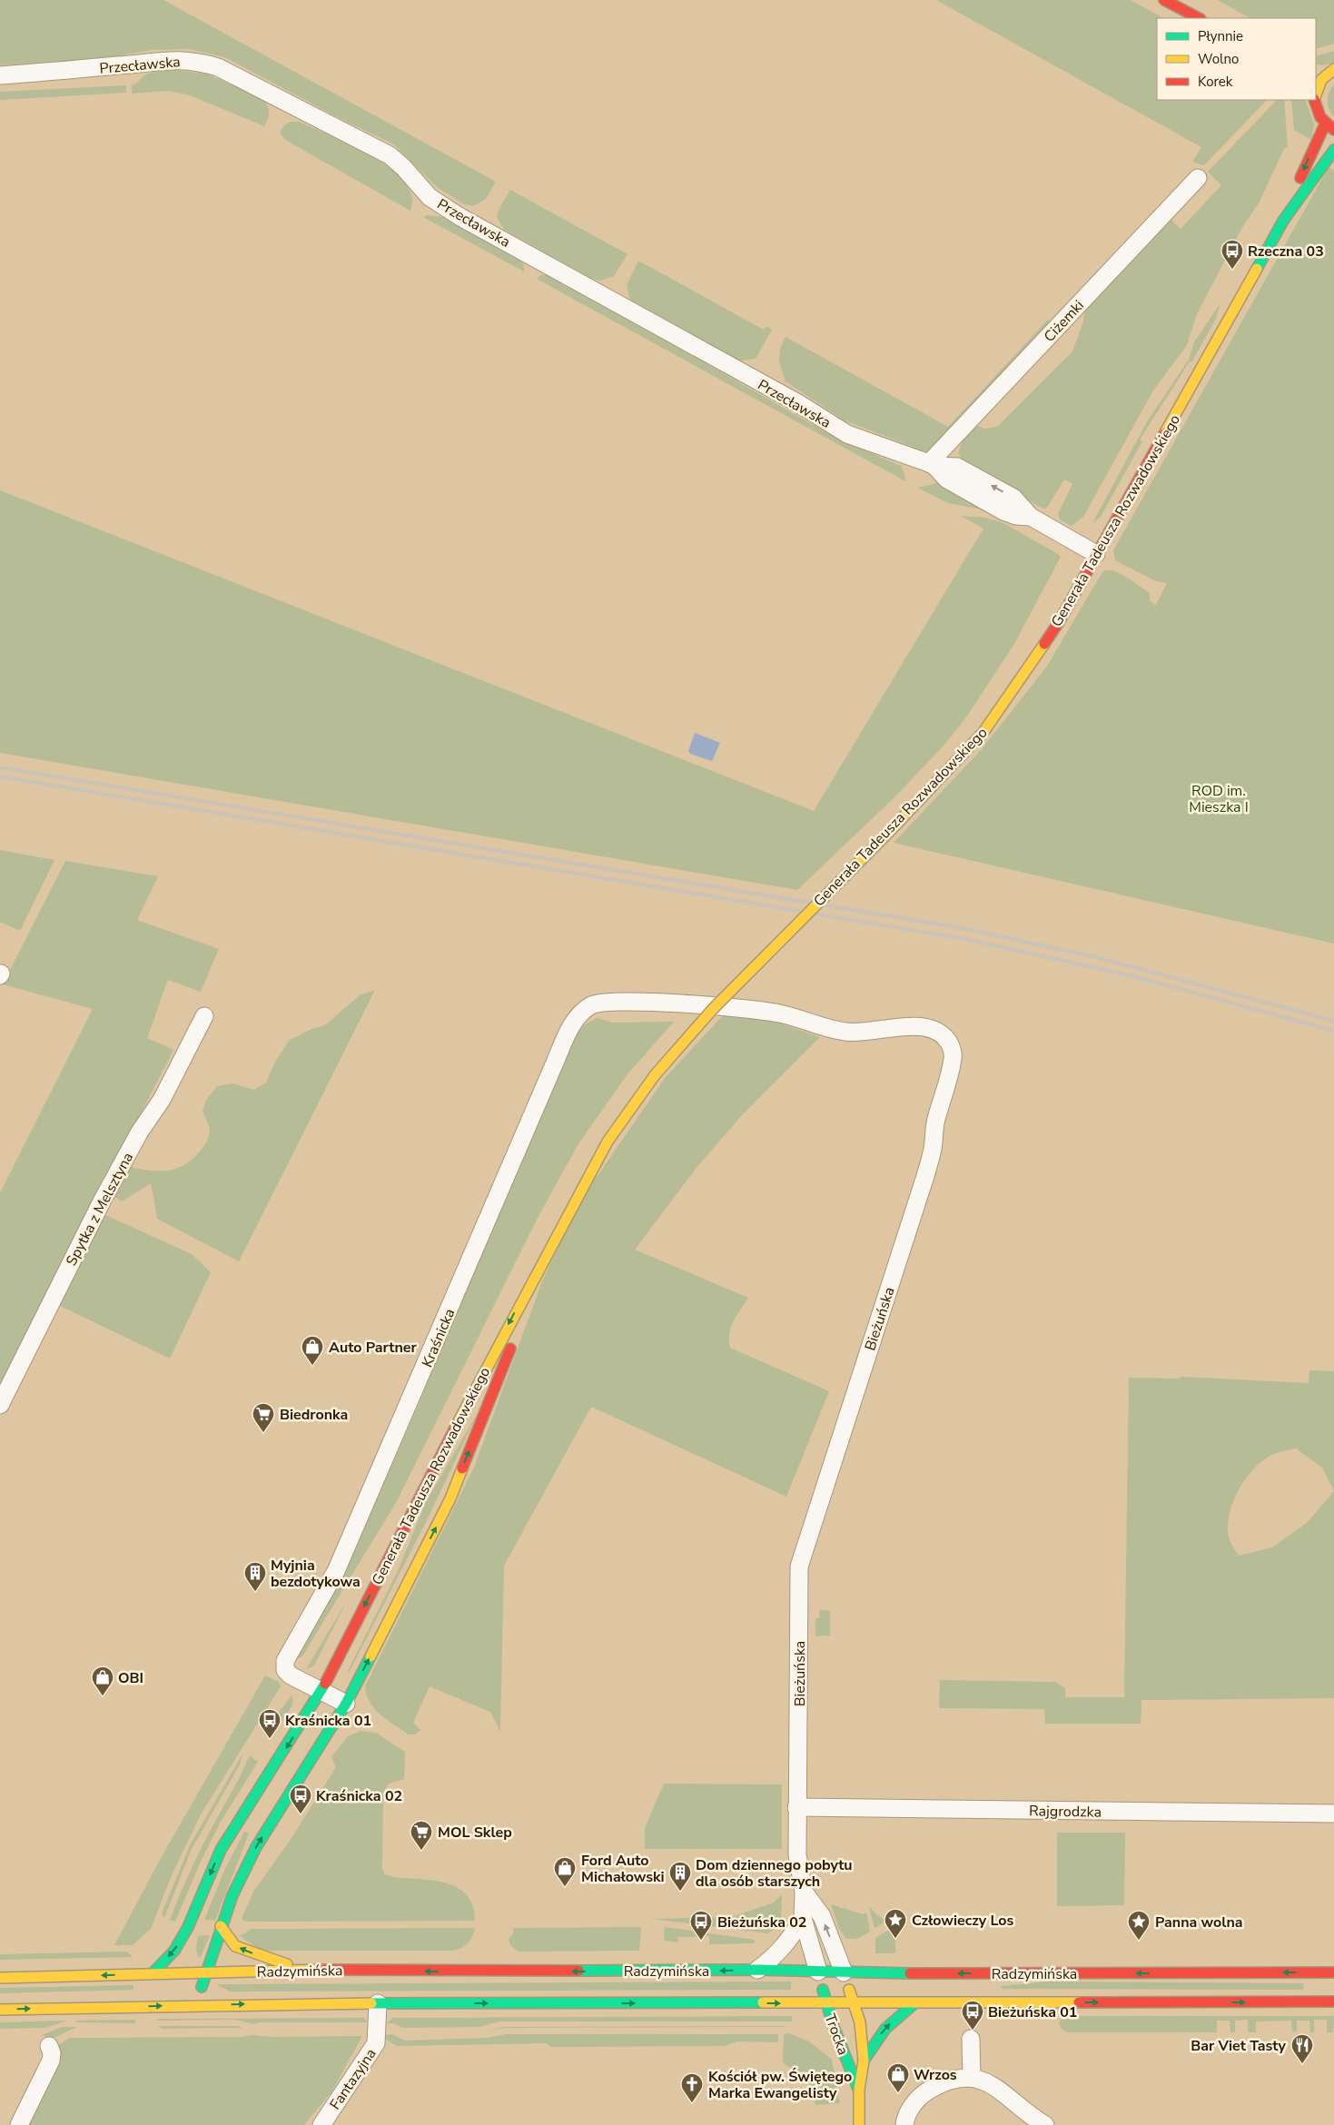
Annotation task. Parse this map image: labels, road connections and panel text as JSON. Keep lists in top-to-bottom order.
{
  "streets": {
    "street": [
      "Przecławska",
      "Ciżemki",
      "Generała Tadeusza Rozwadowskiego",
      "Spytka z Melsztyna",
      "Bieżuńska",
      "Kraśnicka",
      "Rajgrodzka",
      "Radzymińska",
      "Trocka",
      "Fantazyjna"
    ]
  },
  "crossings": [
    ["Przecławska", "Ciżemki"],
    ["Przecławska", "Generała Tadeusza Rozwadowskiego"],
    ["Generała Tadeusza Rozwadowskiego", "Kraśnicka"],
    ["Generała Tadeusza Rozwadowskiego", "Radzymińska"],
    ["Bieżuńska", "Kraśnicka"],
    ["Bieżuńska", "Rajgrodzka"],
    ["Bieżuńska", "Radzymińska"],
    ["Bieżuńska", "Trocka"],
    ["Radzymińska", "Trocka"],
    ["Radzymińska", "Fantazyjna"]
  ],
  "parks": ["ROD im. Mieszka I"],
  "places": {
    "bus stop": [
      "Rzeczna 03",
      "Kraśnicka 01",
      "Kraśnicka 02",
      "Bieżuńska 02",
      "Bieżuńska 01"
    ],
    "shop": [
      "Auto Partner",
      "OBI",
      "Ford Auto Michałowski",
      "Wrzos"
    ],
    "supermarket": ["Biedronka", "MOL Sklep"],
    "building": ["Myjnia bezdotykowa", "Dom dziennego pobytu dla osób starszych"],
    "place": ["Człowieczy Los", "Panna wolna"],
    "restaurant": ["Bar Viet Tasty"],
    "church": ["Kościół pw. Świętego Marka Ewangelisty"]
  },
  "legend": ["Płynnie", "Wolno", "Korek"]
}
